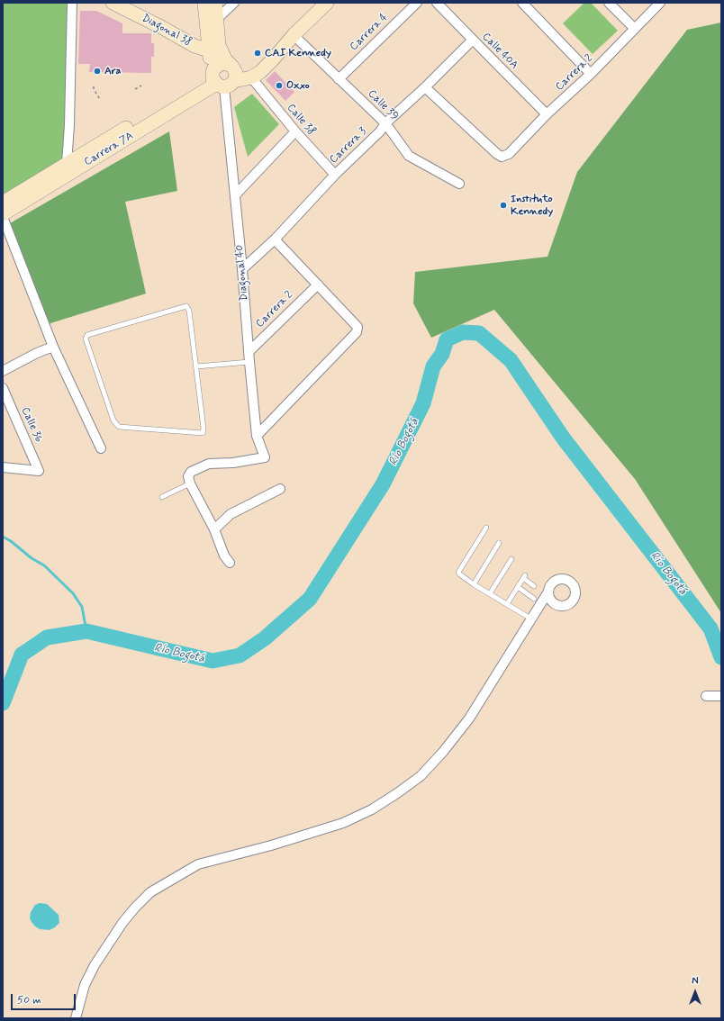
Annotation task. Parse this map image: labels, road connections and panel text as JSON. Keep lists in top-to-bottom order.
{
  "streets": {
    "main road": ["Diagonal 38", "Carrera 7A", "Diagonal 40"],
    "street": [
      "Carrera 4",
      "Calle 40A",
      "Carrera 2",
      "Calle 39",
      "Calle 38",
      "Carrera 3",
      "Calle 36"
    ]
  },
  "crossings": [
    ["Diagonal 38", "Carrera 7A"],
    ["Diagonal 38", "Diagonal 40"],
    ["Carrera 4", "Calle 39"],
    ["Calle 40A", "Carrera 2"],
    ["Calle 40A", "Carrera 3"],
    ["Carrera 2", "Carrera 3"],
    ["Carrera 2", "Diagonal 40"],
    ["Calle 39", "Carrera 3"],
    ["Calle 38", "Carrera 3"],
    ["Carrera 3", "Diagonal 40"],
    ["Carrera 7A", "Diagonal 40"]
  ],
  "water": ["Río Bogotá"],
  "places": [
    "CAI Kennedy",
    "Ara",
    "Oxxo",
    "Instituto Kennedy"
  ],
  "scale_bar": "50 m",
  "north": "top"
}
